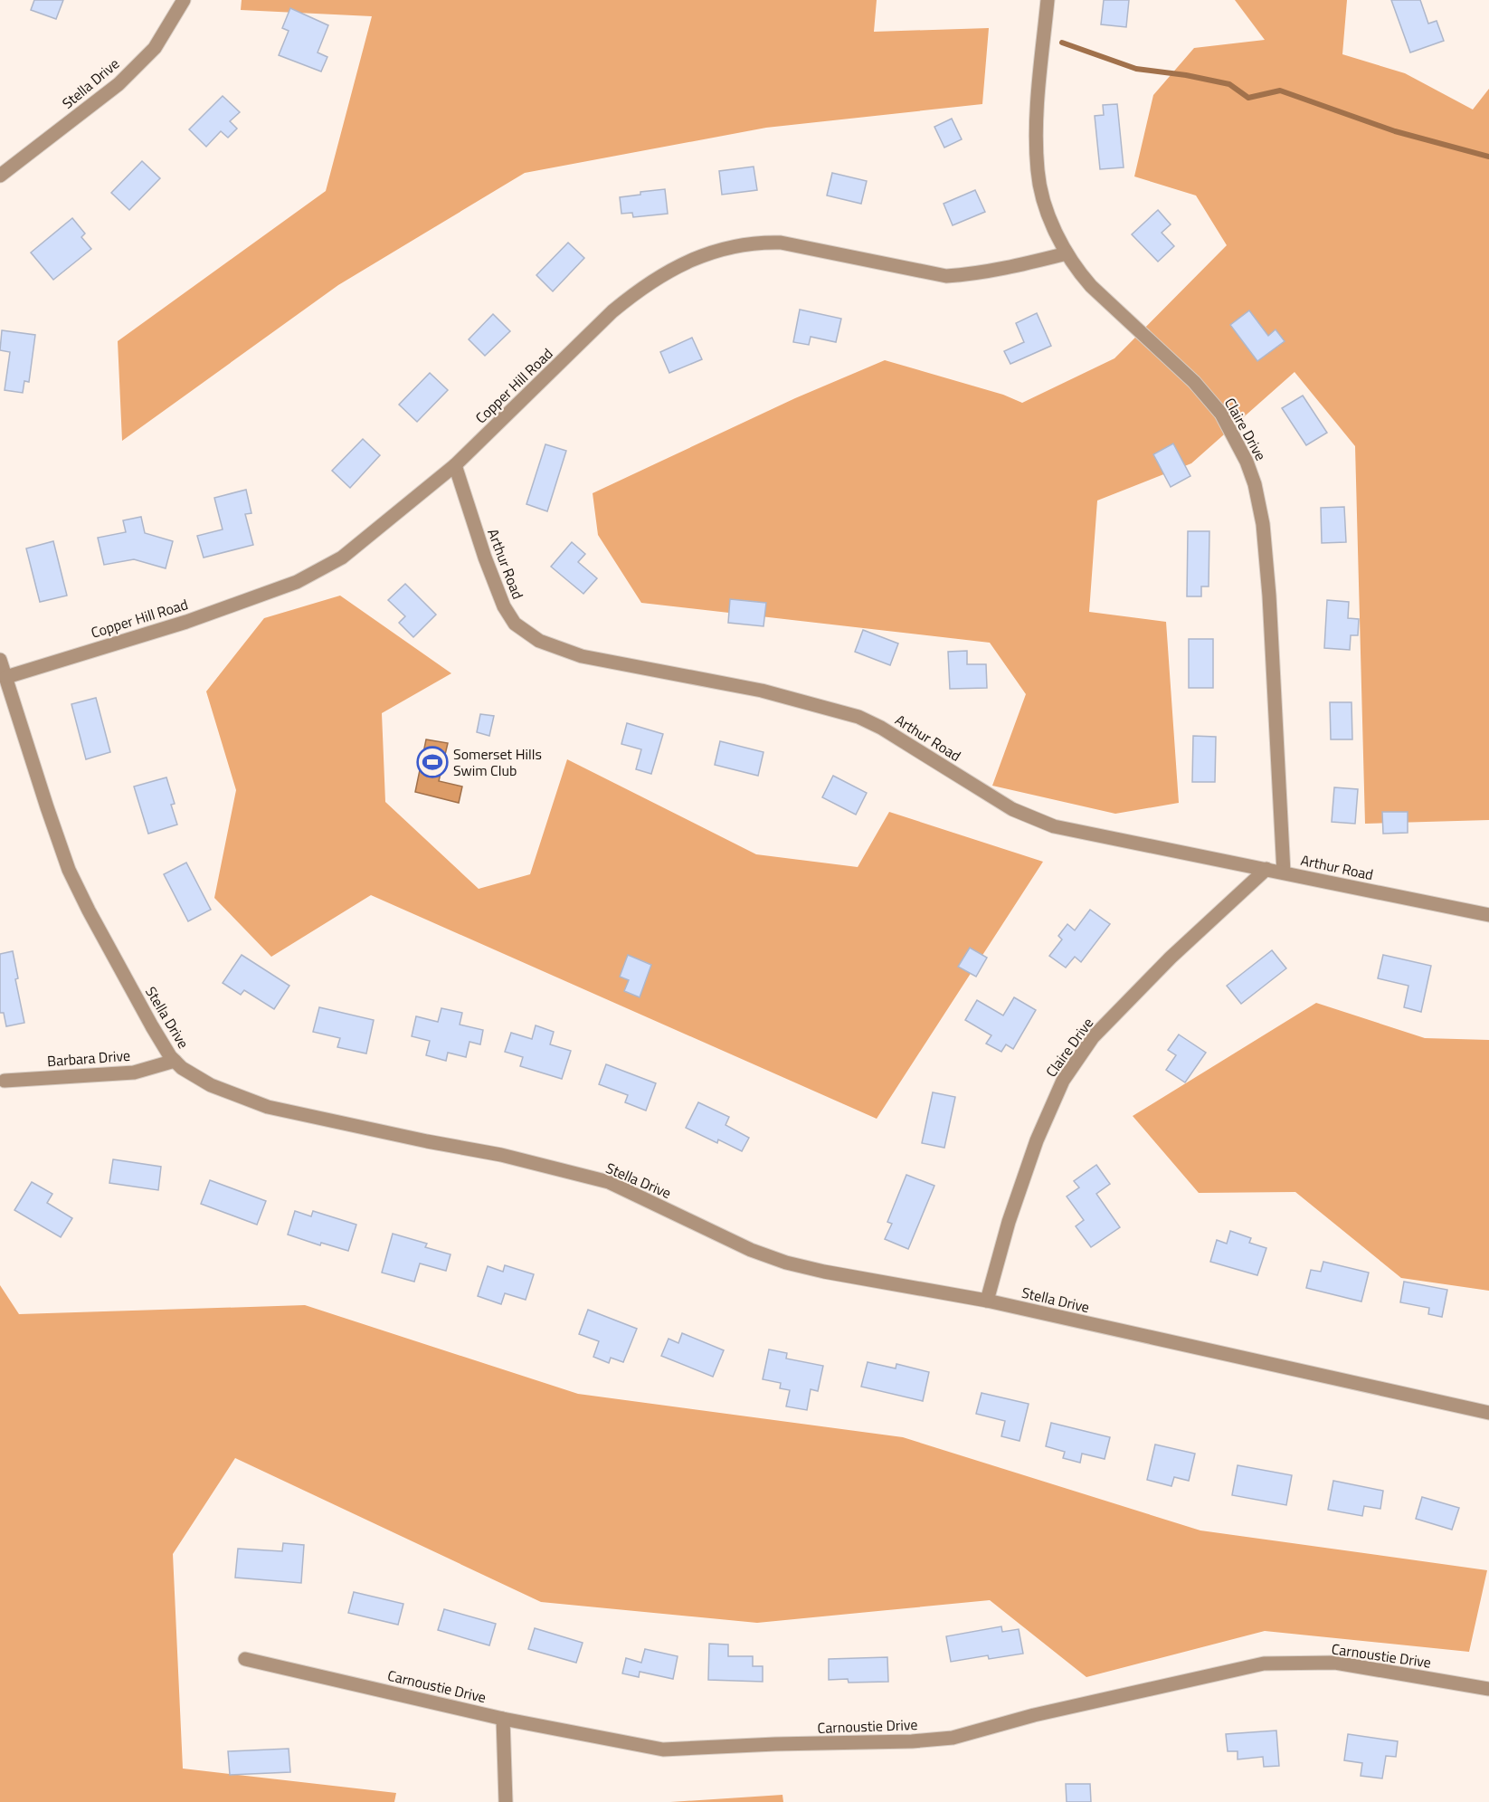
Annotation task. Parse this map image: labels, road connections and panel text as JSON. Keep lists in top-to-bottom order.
{
  "streets": {
    "street": [
      "Stella Drive",
      "Copper Hill Road",
      "Claire Drive",
      "Arthur Road",
      "Barbara Drive",
      "Carnoustie Drive"
    ]
  },
  "crossings": [
    ["Stella Drive", "Copper Hill Road"],
    ["Stella Drive", "Claire Drive"],
    ["Stella Drive", "Barbara Drive"],
    ["Copper Hill Road", "Claire Drive"],
    ["Copper Hill Road", "Arthur Road"],
    ["Claire Drive", "Arthur Road"]
  ],
  "places": {
    "sports": ["Somerset Hills Swim Club"]
  }
}
